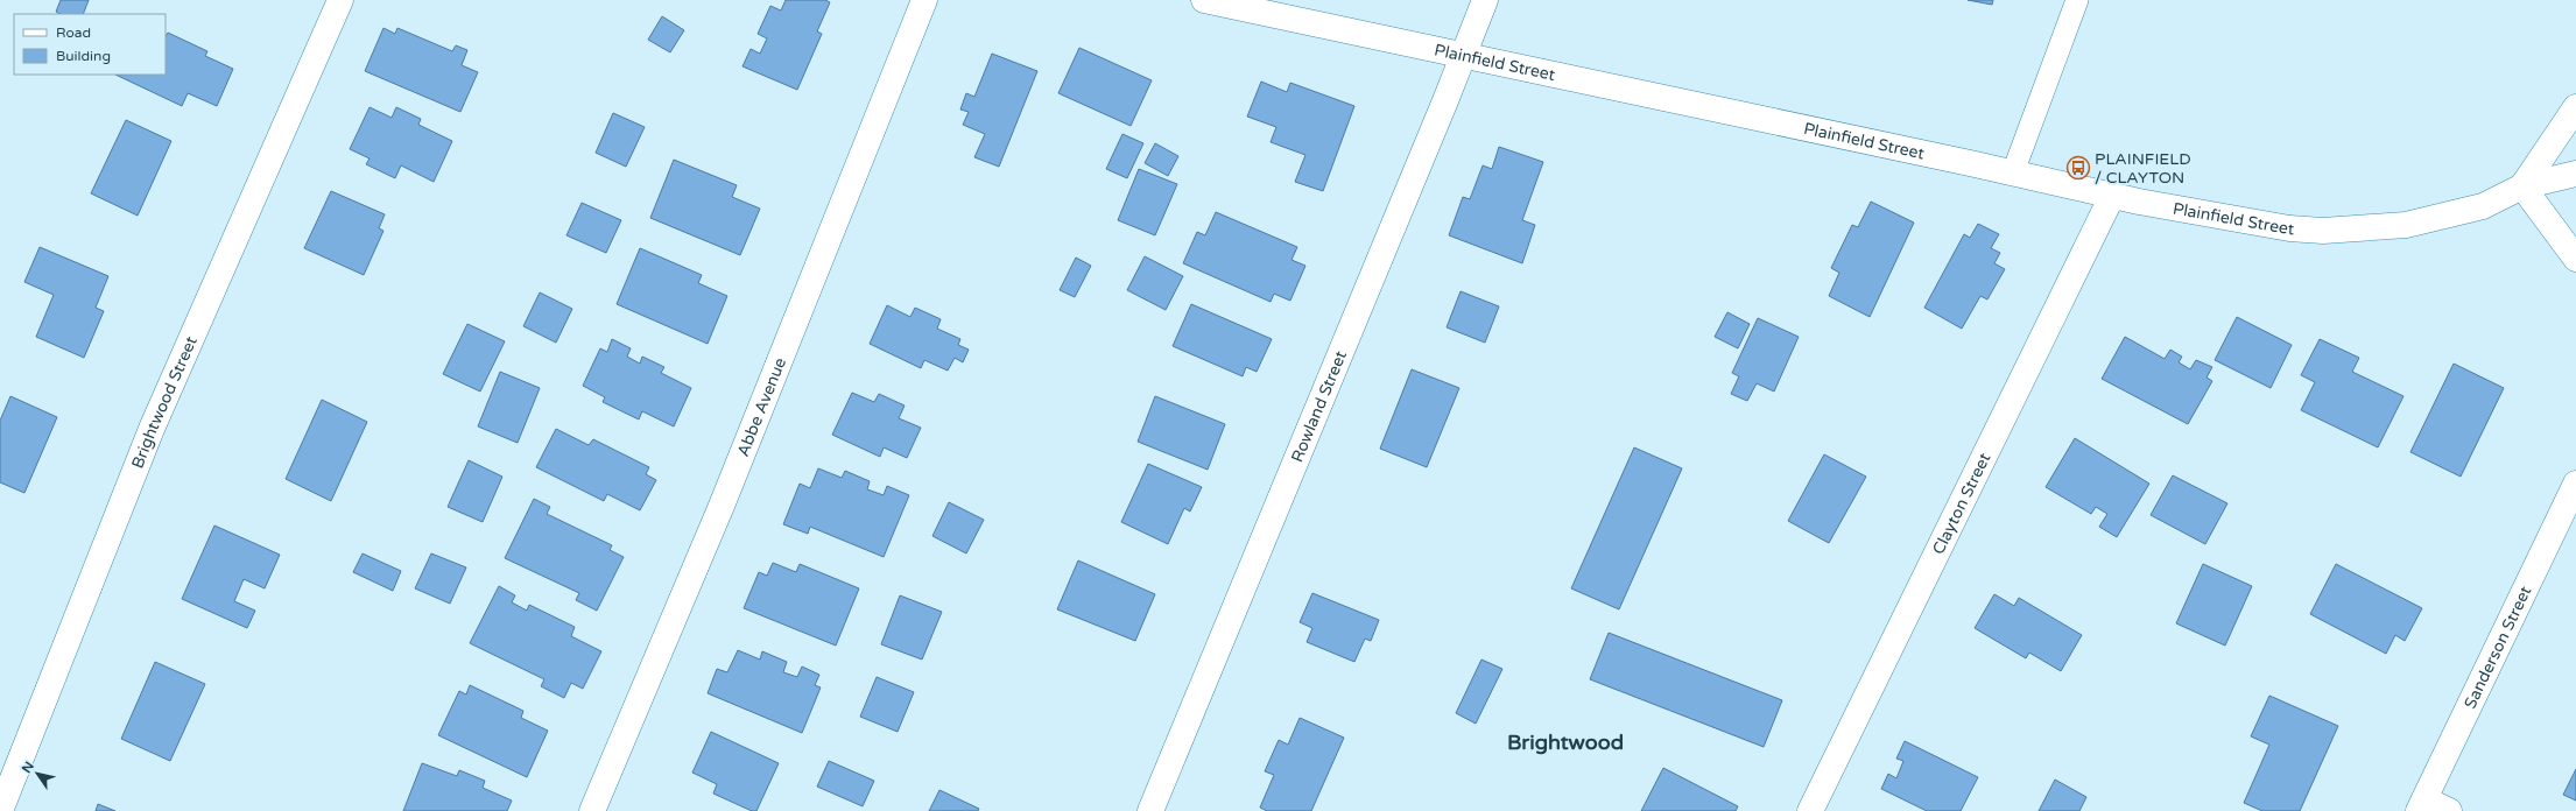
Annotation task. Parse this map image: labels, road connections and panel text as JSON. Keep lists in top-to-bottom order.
{
  "streets": {
    "street": [
      "Plainfield Street",
      "Brightwood Street",
      "Rowland Street",
      "Abbe Avenue",
      "Clayton Street",
      "Sanderson Street"
    ]
  },
  "crossings": [
    ["Plainfield Street", "Rowland Street"],
    ["Plainfield Street", "Clayton Street"]
  ],
  "districts": ["Brightwood"],
  "places": {
    "bus stop": ["PLAINFIELD / CLAYTON"]
  },
  "legend": ["Road", "Building"],
  "north": "top left"
}
